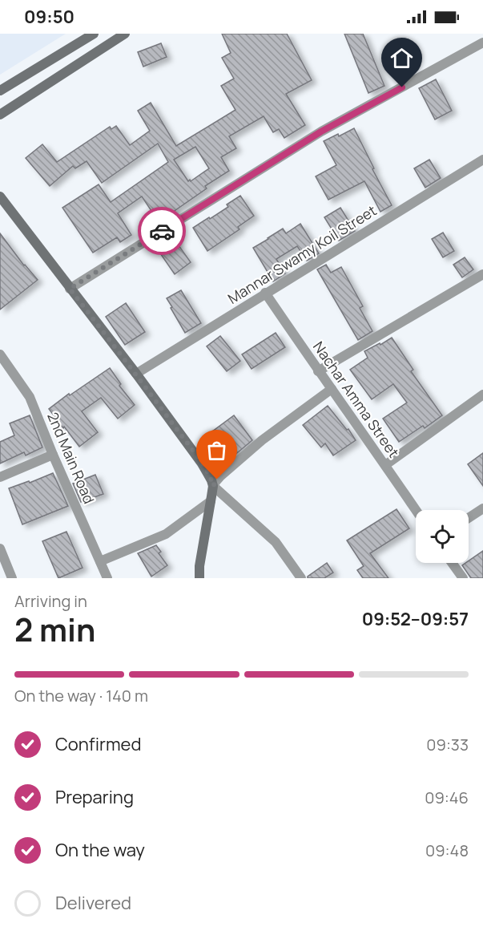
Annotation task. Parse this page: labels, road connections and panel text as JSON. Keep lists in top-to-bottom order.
{
  "streets": {
    "street": ["Mannar Swamy Koil Street", "Nachar Amma Street", "2nd Main Road"]
  },
  "crossings": [
    ["Mannar Swamy Koil Street", "Nachar Amma Street"]
  ],
  "page": {
    "status": "09:50",
    "heading": ["2 min", "Arriving in", "09:52–09:57"],
    "bar": "On the way · 140 m",
    "list": [
      ["Confirmed", "09:33"],
      ["Preparing", "09:46"],
      ["On the way", "09:48"],
      "Delivered"
    ]
  }
}
